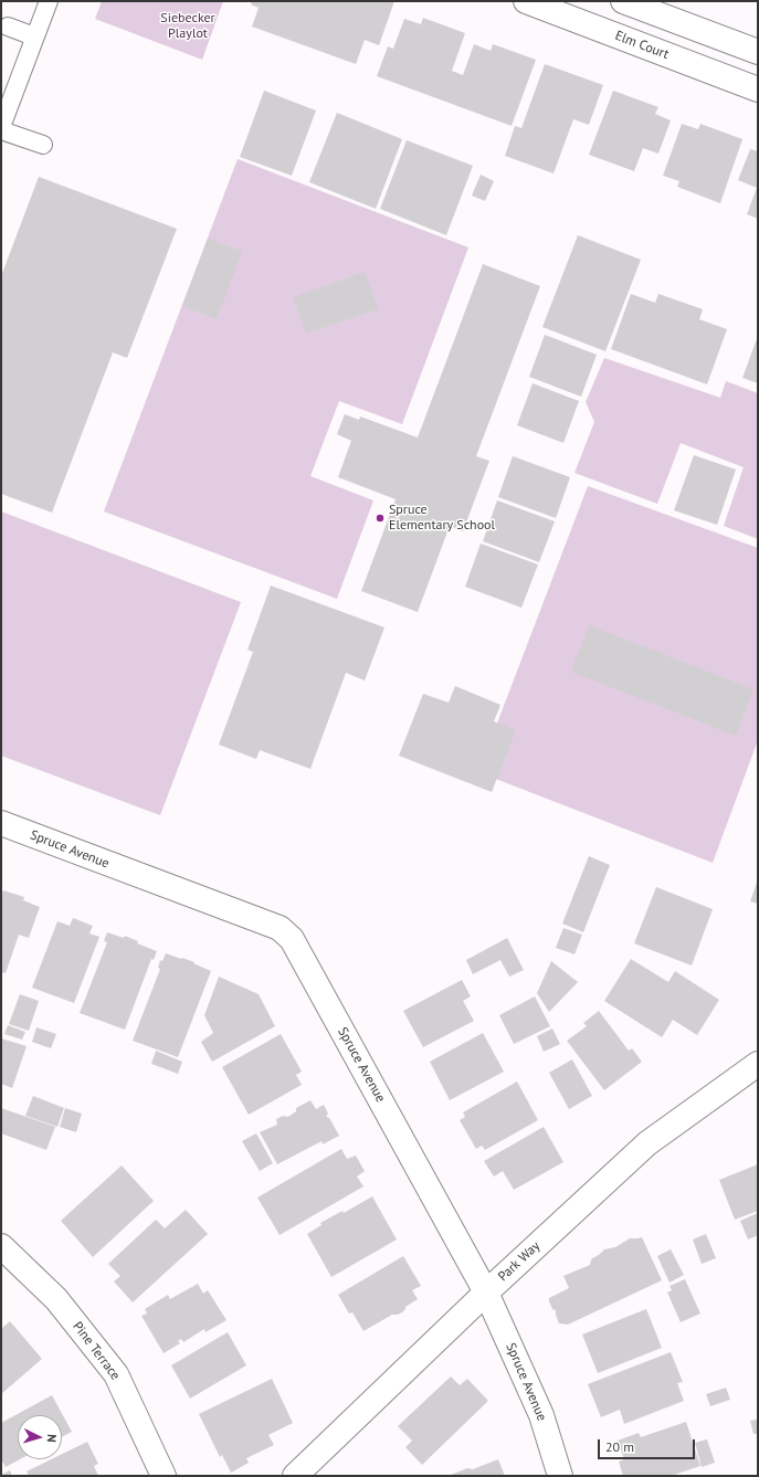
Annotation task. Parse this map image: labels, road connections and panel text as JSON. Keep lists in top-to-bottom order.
{
  "streets": {
    "street": [
      "Elm Court",
      "Spruce Avenue",
      "Park Way",
      "Pine Terrace"
    ]
  },
  "crossings": [
    ["Spruce Avenue", "Park Way"]
  ],
  "parks": ["Siebecker Playlot"],
  "places": ["Spruce Elementary School"],
  "scale_bar": "20 m",
  "north": "right"
}
